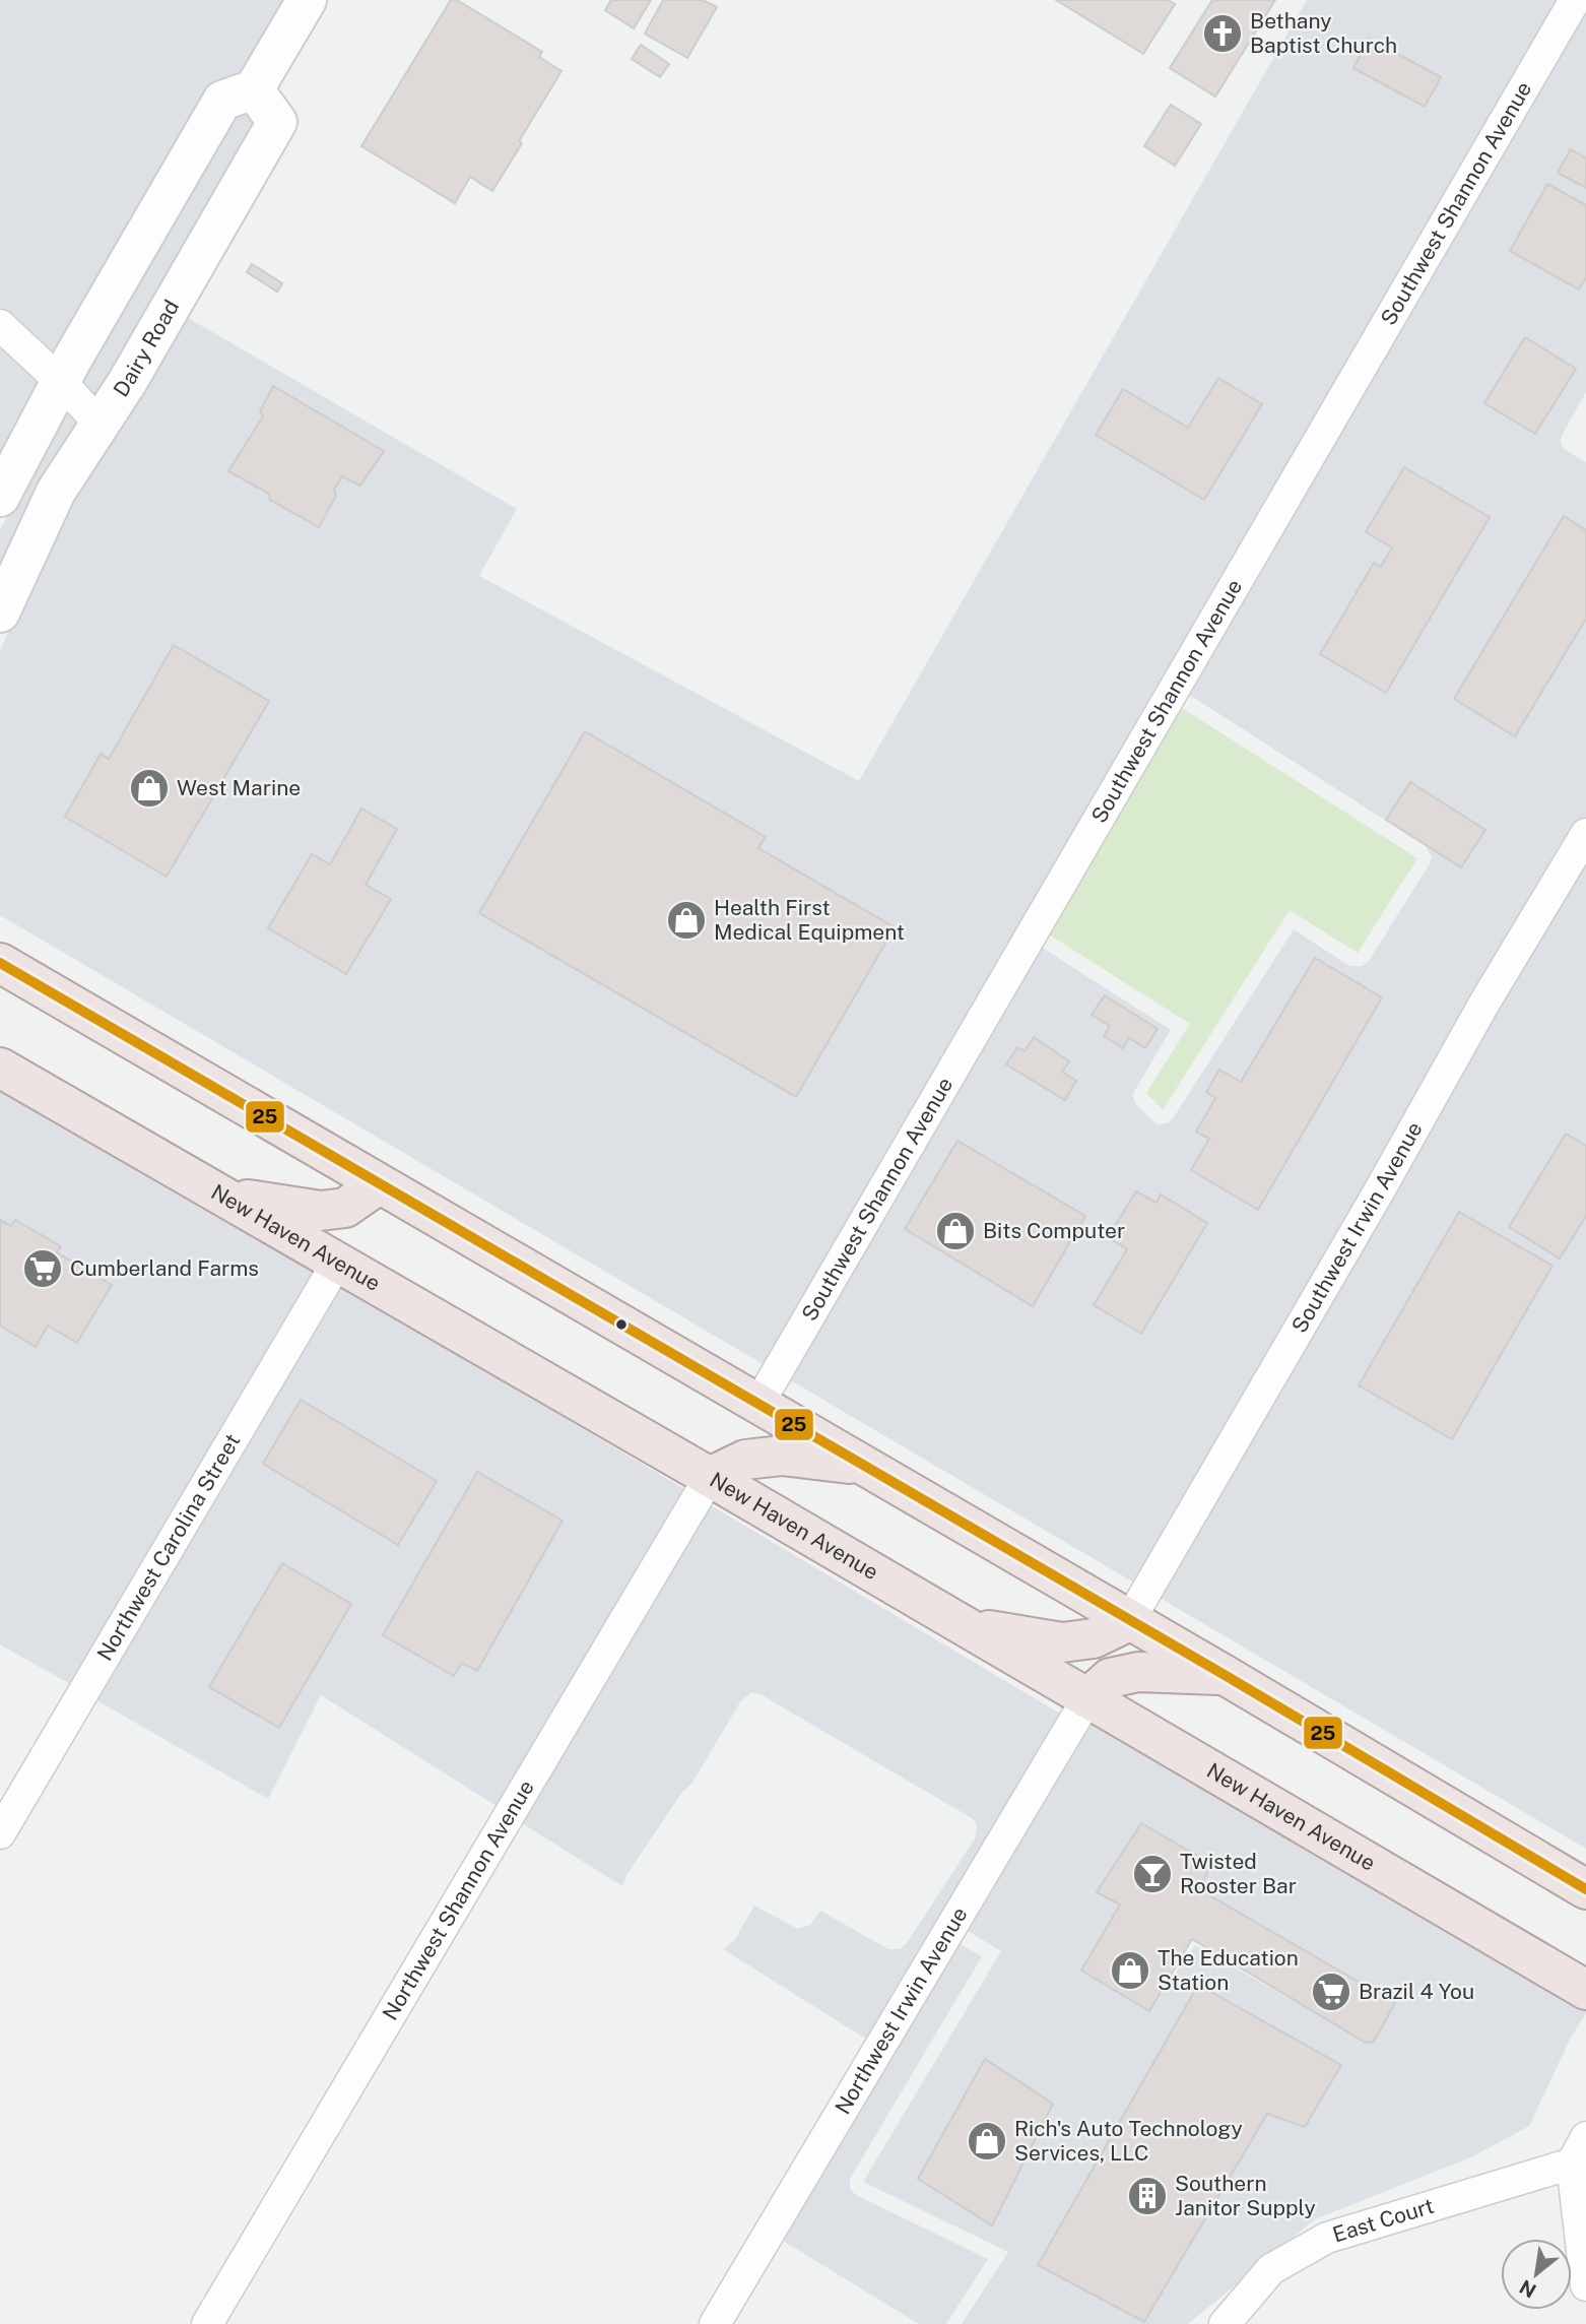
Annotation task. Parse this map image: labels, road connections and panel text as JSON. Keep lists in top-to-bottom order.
{
  "streets": {
    "main road": ["New Haven Avenue"],
    "street": [
      "Southwest Shannon Avenue",
      "Dairy Road",
      "Southwest Irwin Avenue",
      "Northwest Carolina Street",
      "Northwest Shannon Avenue",
      "Northwest Irwin Avenue",
      "East Court"
    ]
  },
  "crossings": [
    ["New Haven Avenue", "Northwest Carolina Street"],
    ["New Haven Avenue", "Northwest Shannon Avenue"],
    ["New Haven Avenue", "Northwest Irwin Avenue"]
  ],
  "places": {
    "church": ["Bethany Baptist Church"],
    "shop": [
      "West Marine",
      "Health First Medical Equipment",
      "Bits Computer",
      "The Education Station",
      "Rich's Auto Technology Services, LLC"
    ],
    "supermarket": ["Cumberland Farms", "Brazil 4 You"],
    "bar": ["Twisted Rooster Bar"],
    "building": ["Southern Janitor Supply"]
  },
  "lines": ["transit line 25"],
  "north": "bottom left"
}
